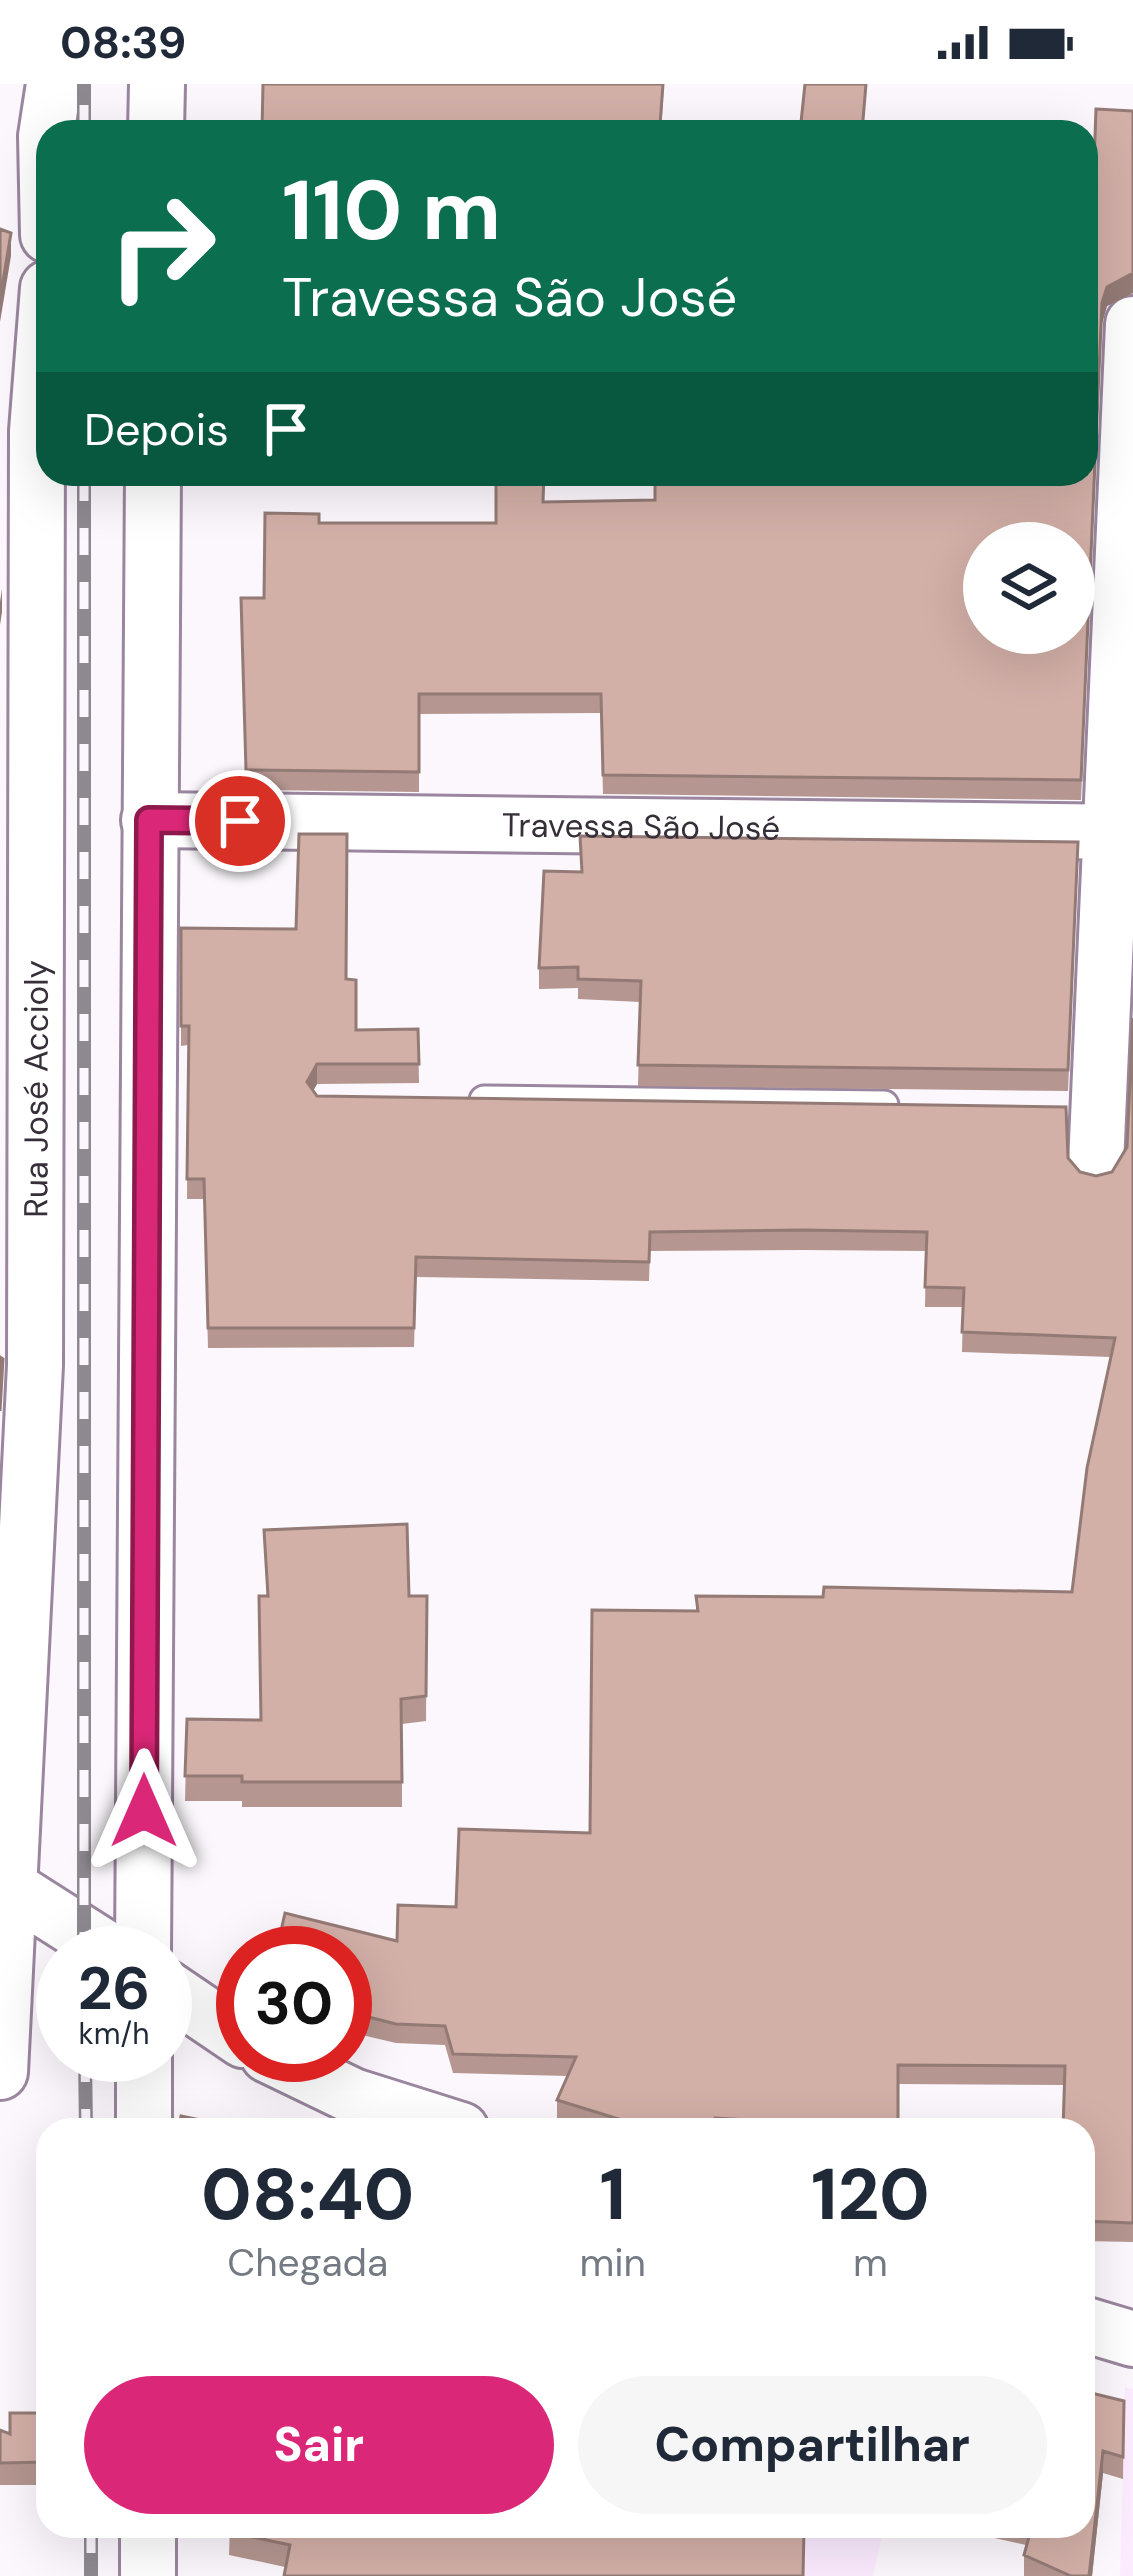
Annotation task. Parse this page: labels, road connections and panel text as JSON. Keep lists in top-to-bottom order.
{
  "streets": {
    "street": ["Travessa São José", "Rua José Accioly"]
  },
  "page": {
    "status": "08:39",
    "turn": ["110 m", "Travessa São José"],
    "then": "Depois",
    "speed": "26 km/h",
    "limit": "30",
    "eta": [
      "08:40",
      "Chegada",
      "1",
      "min",
      "120",
      "m"
    ],
    "buttons": ["Sair", "Compartilhar"]
  }
}
